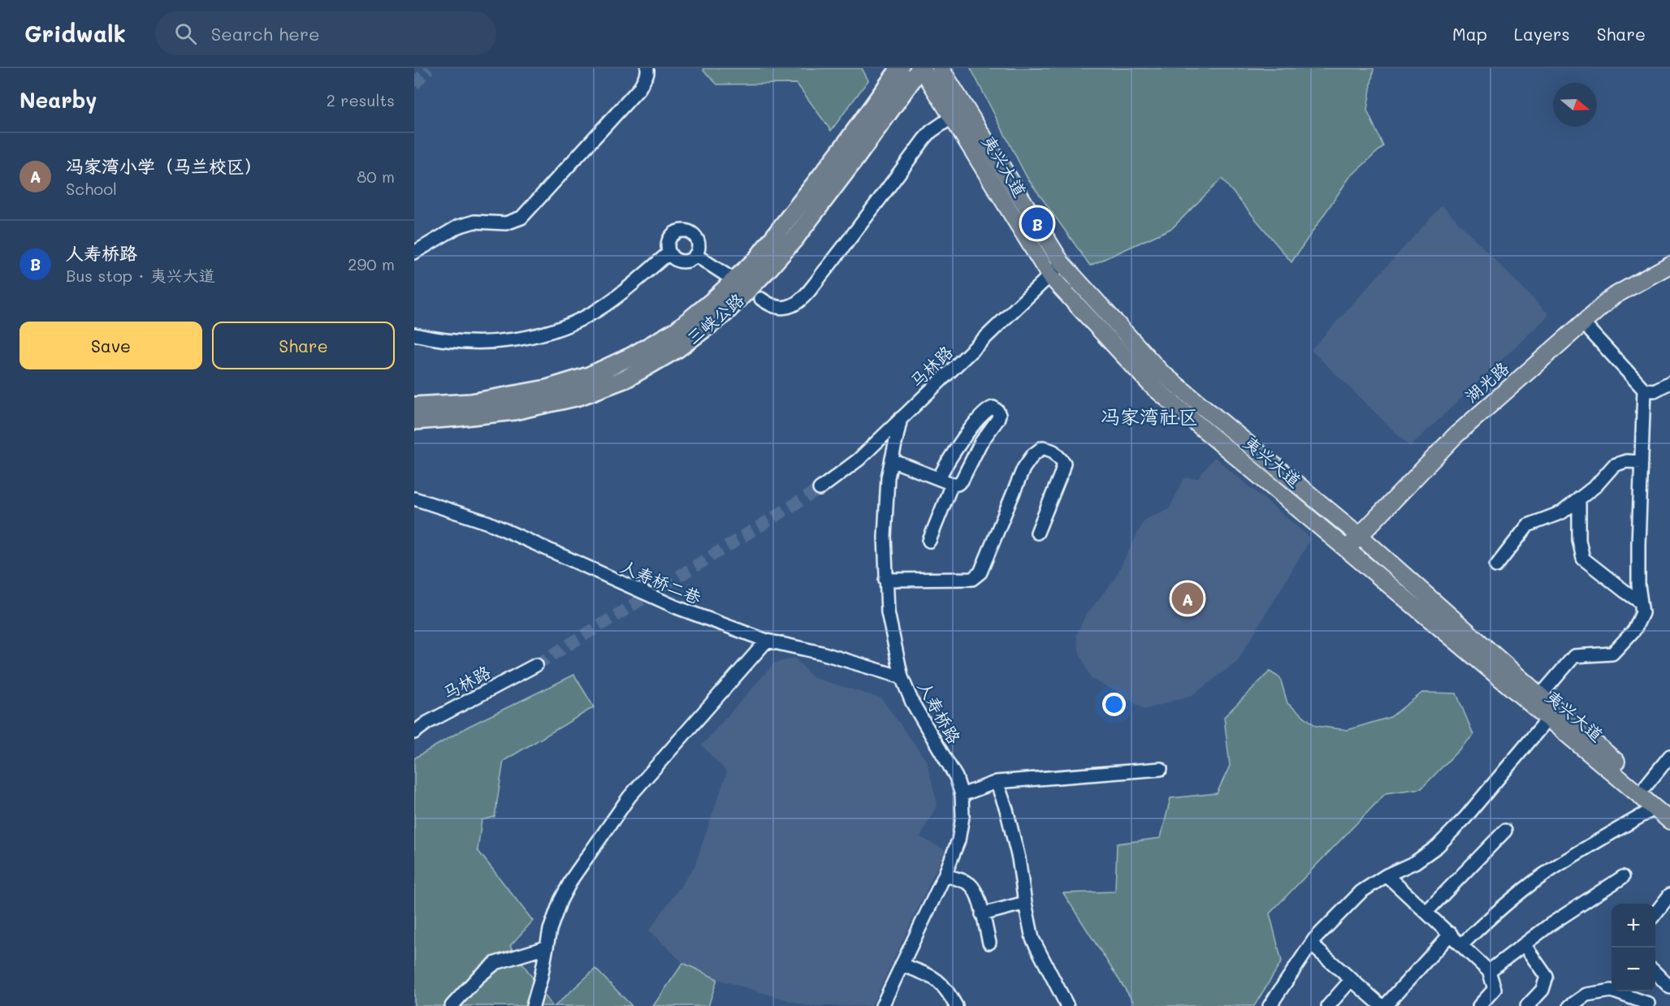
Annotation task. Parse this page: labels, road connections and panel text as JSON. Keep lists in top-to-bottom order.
{
  "streets": {
    "highway": ["三峡公路"],
    "main road": ["夷兴大道", "湖光路"],
    "street": ["马林路", "人寿桥二巷", "人寿桥路"]
  },
  "crossings": [
    ["夷兴大道", "三峡公路"],
    ["夷兴大道", "马林路"],
    ["夷兴大道", "湖光路"],
    ["马林路", "人寿桥路"],
    ["人寿桥二巷", "人寿桥路"]
  ],
  "districts": ["冯家湾社区"],
  "north": "right",
  "page": {
    "header": "Gridwalk",
    "search": "Search here",
    "nav": ["Map", "Layers", "Share"],
    "heading": ["Nearby", "2 results"],
    "list": [
      {
        "mark": "A",
        "name": "冯家湾小学（马兰校区）",
        "note": "School",
        "value": "80 m"
      },
      {
        "mark": "B",
        "name": "人寿桥路",
        "note": "Bus stop · 夷兴大道",
        "value": "290 m"
      }
    ],
    "pins": ["B", "A"],
    "buttons": ["Save", "Share"],
    "map_buttons": ["+", "−"]
  }
}
